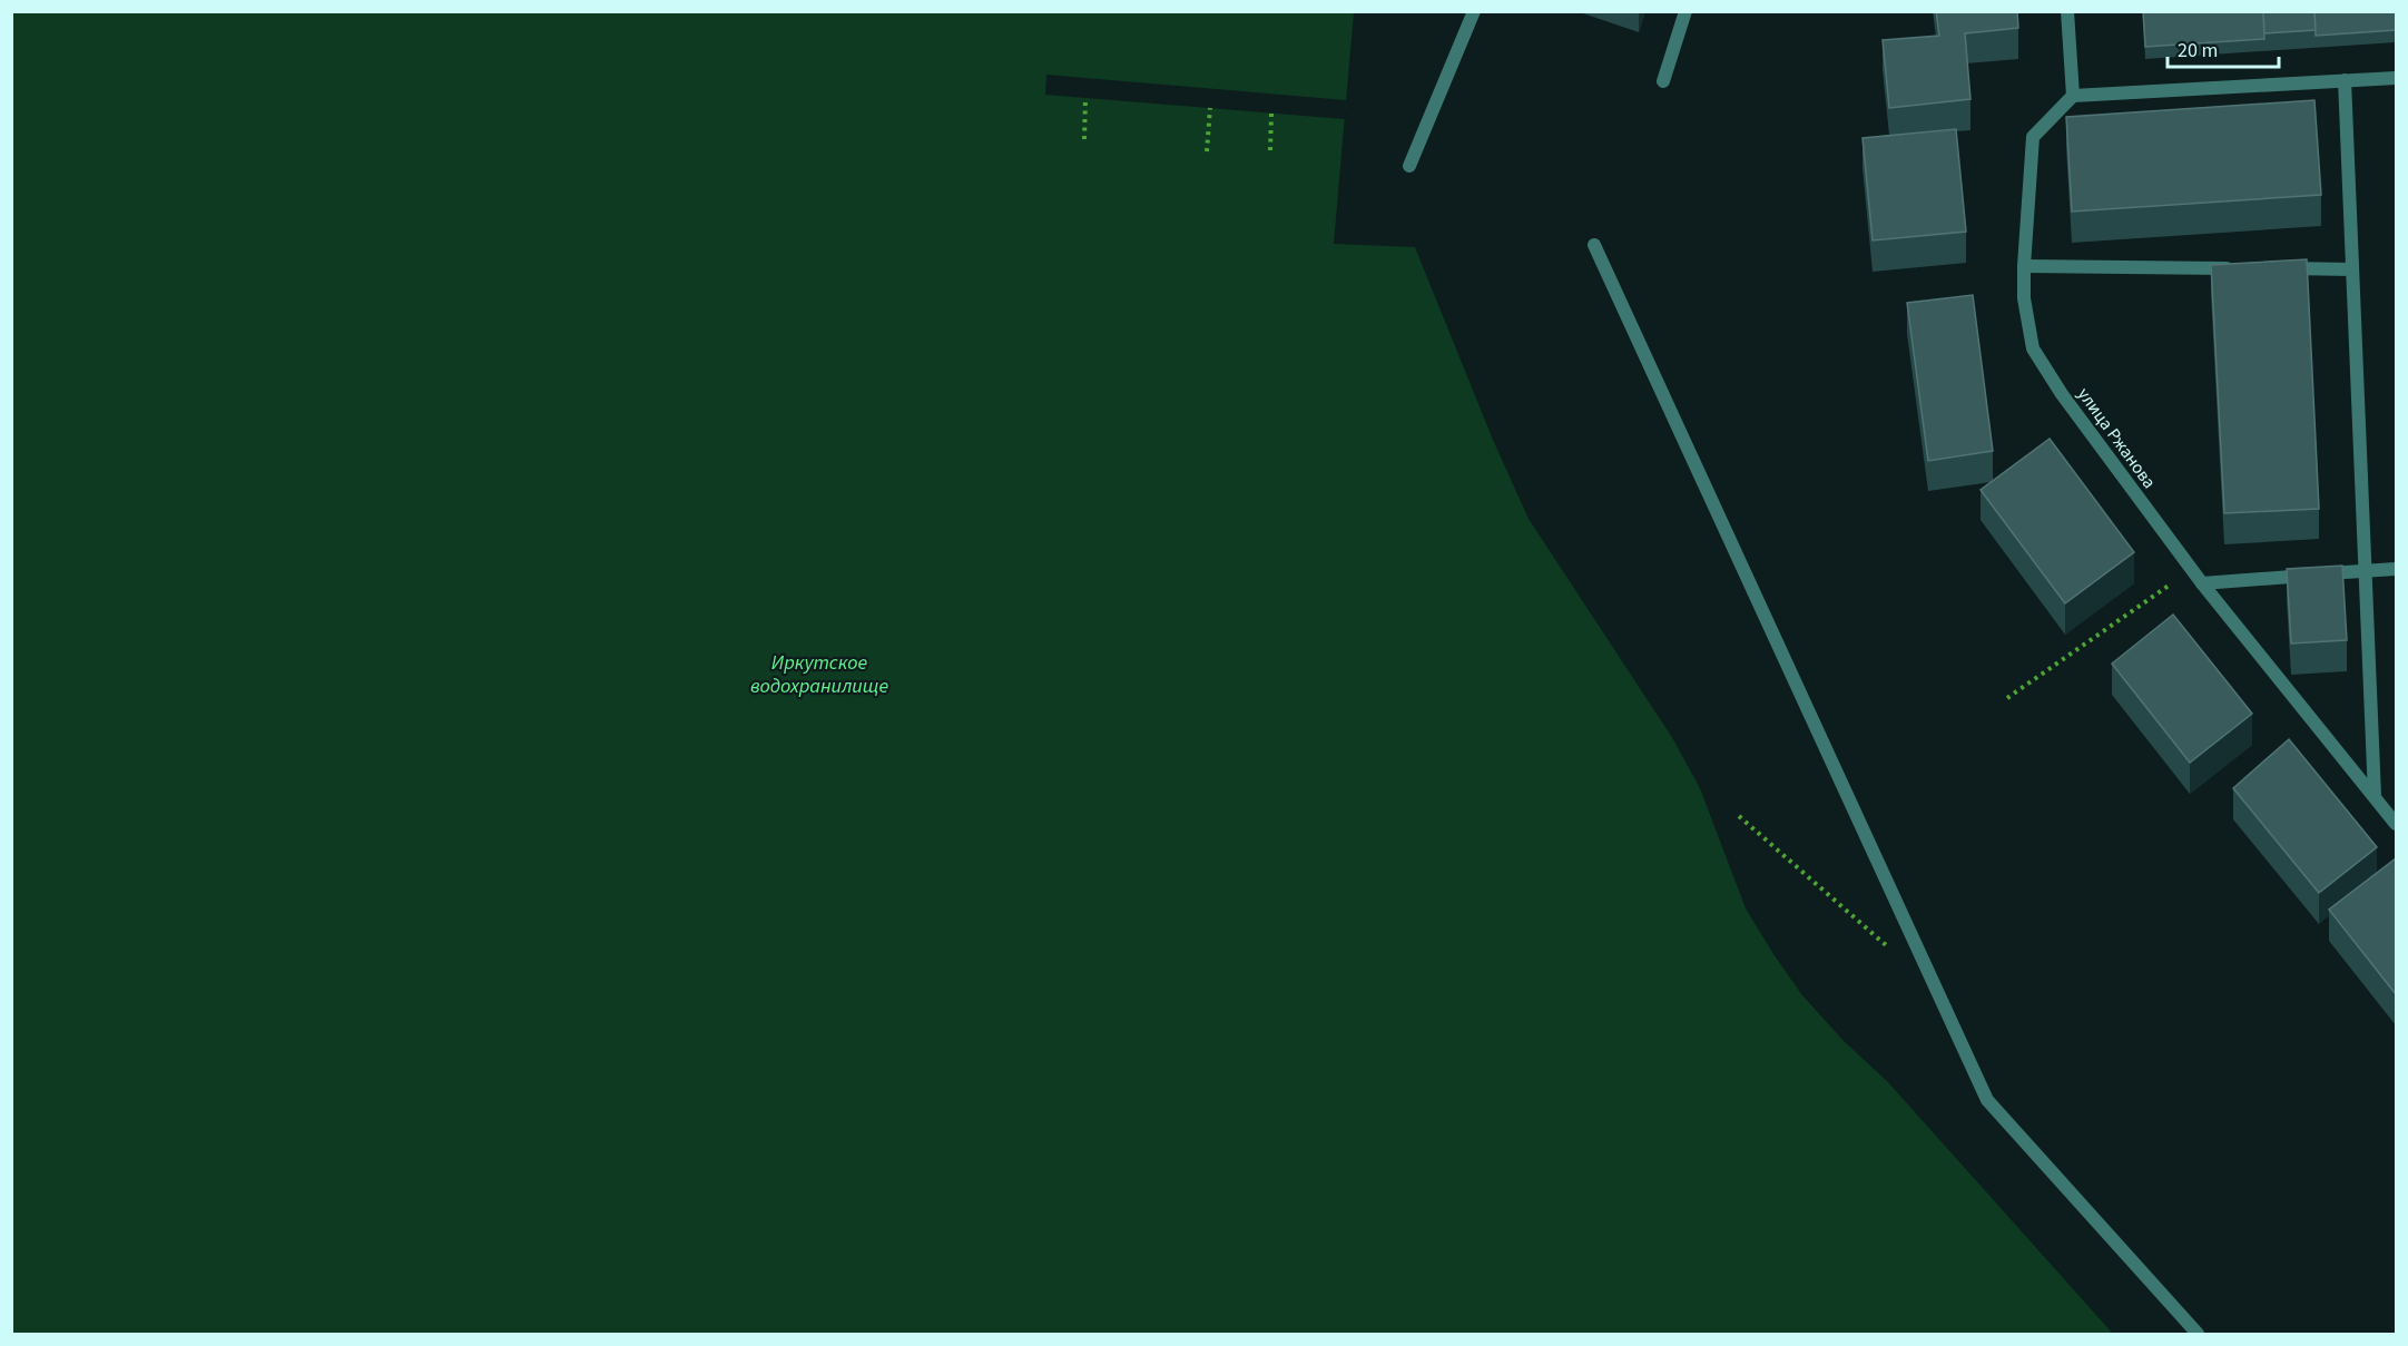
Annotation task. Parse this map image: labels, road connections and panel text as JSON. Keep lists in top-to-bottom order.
{
  "streets": {
    "street": ["улица Ржанова"]
  },
  "water": ["Иркутское водохранилище"],
  "scale_bar": "20 m"
}
